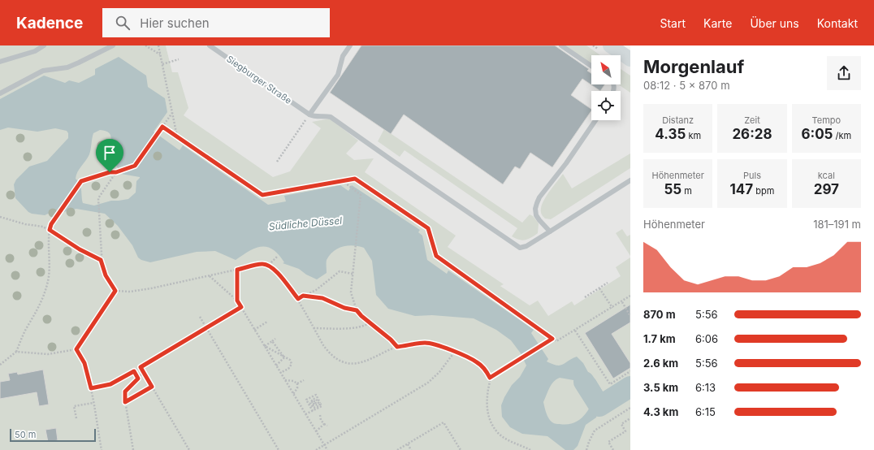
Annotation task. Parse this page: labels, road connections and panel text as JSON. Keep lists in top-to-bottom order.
{
  "streets": {
    "lane": ["Siegburger Straße"]
  },
  "water": ["Südliche Düssel"],
  "scale_bar": "50 m",
  "north": "top left",
  "page": {
    "header": "Kadence",
    "search": "Hier suchen",
    "nav": [
      "Start",
      "Karte",
      "Über uns",
      "Kontakt"
    ],
    "heading": ["Morgenlauf", "08:12 · 5 × 870 m"],
    "stats": [
      ["Distanz", "4.35 km"],
      ["Zeit", "26:28"],
      ["Tempo", "6:05 /km"],
      ["Höhenmeter", "55 m"],
      ["Puls", "147 bpm"],
      ["kcal", "297"]
    ],
    "chart": ["Höhenmeter", "181–191 m"],
    "list": [
      {
        "name": "870 m",
        "note": "5:56"
      },
      {
        "name": "1.7 km",
        "note": "6:06"
      },
      {
        "name": "2.6 km",
        "note": "5:56"
      },
      {
        "name": "3.5 km",
        "note": "6:13"
      },
      {
        "name": "4.3 km",
        "note": "6:15"
      }
    ],
    "scale": "50 m"
  }
}
